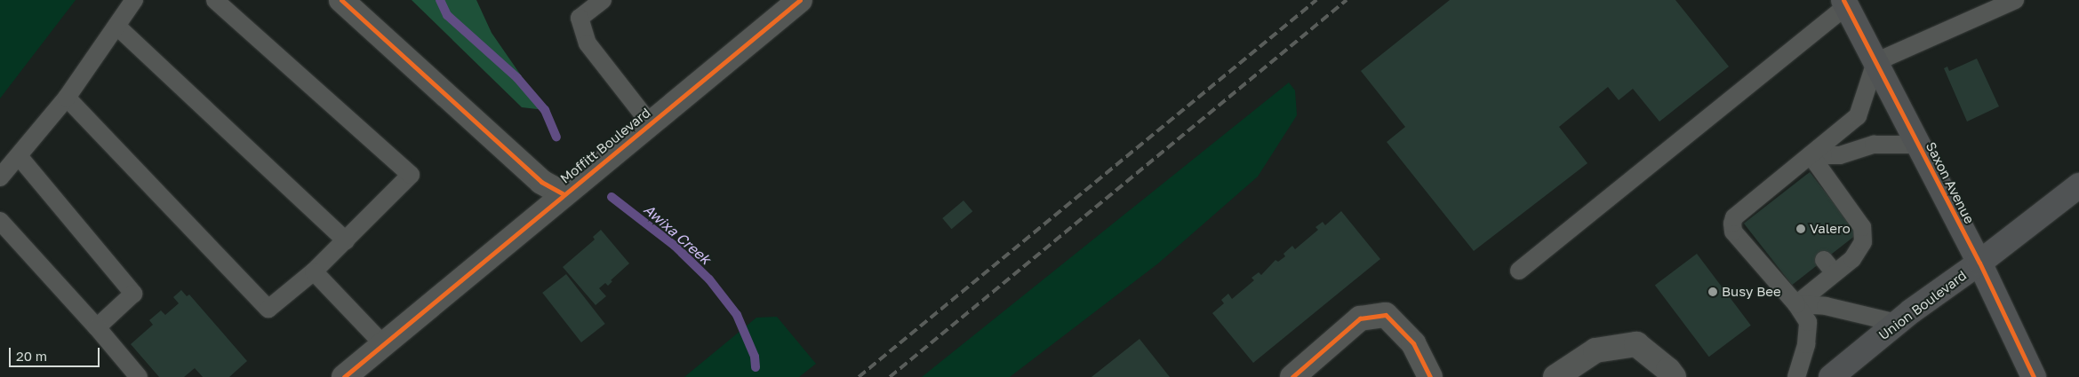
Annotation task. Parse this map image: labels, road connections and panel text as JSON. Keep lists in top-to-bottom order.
{
  "streets": {
    "street": ["Moffitt Boulevard", "Saxon Avenue", "Union Boulevard"]
  },
  "crossings": [
    ["Saxon Avenue", "Union Boulevard"]
  ],
  "water": ["Awixa Creek"],
  "places": ["Valero", "Busy Bee"],
  "scale_bar": "20 m"
}
